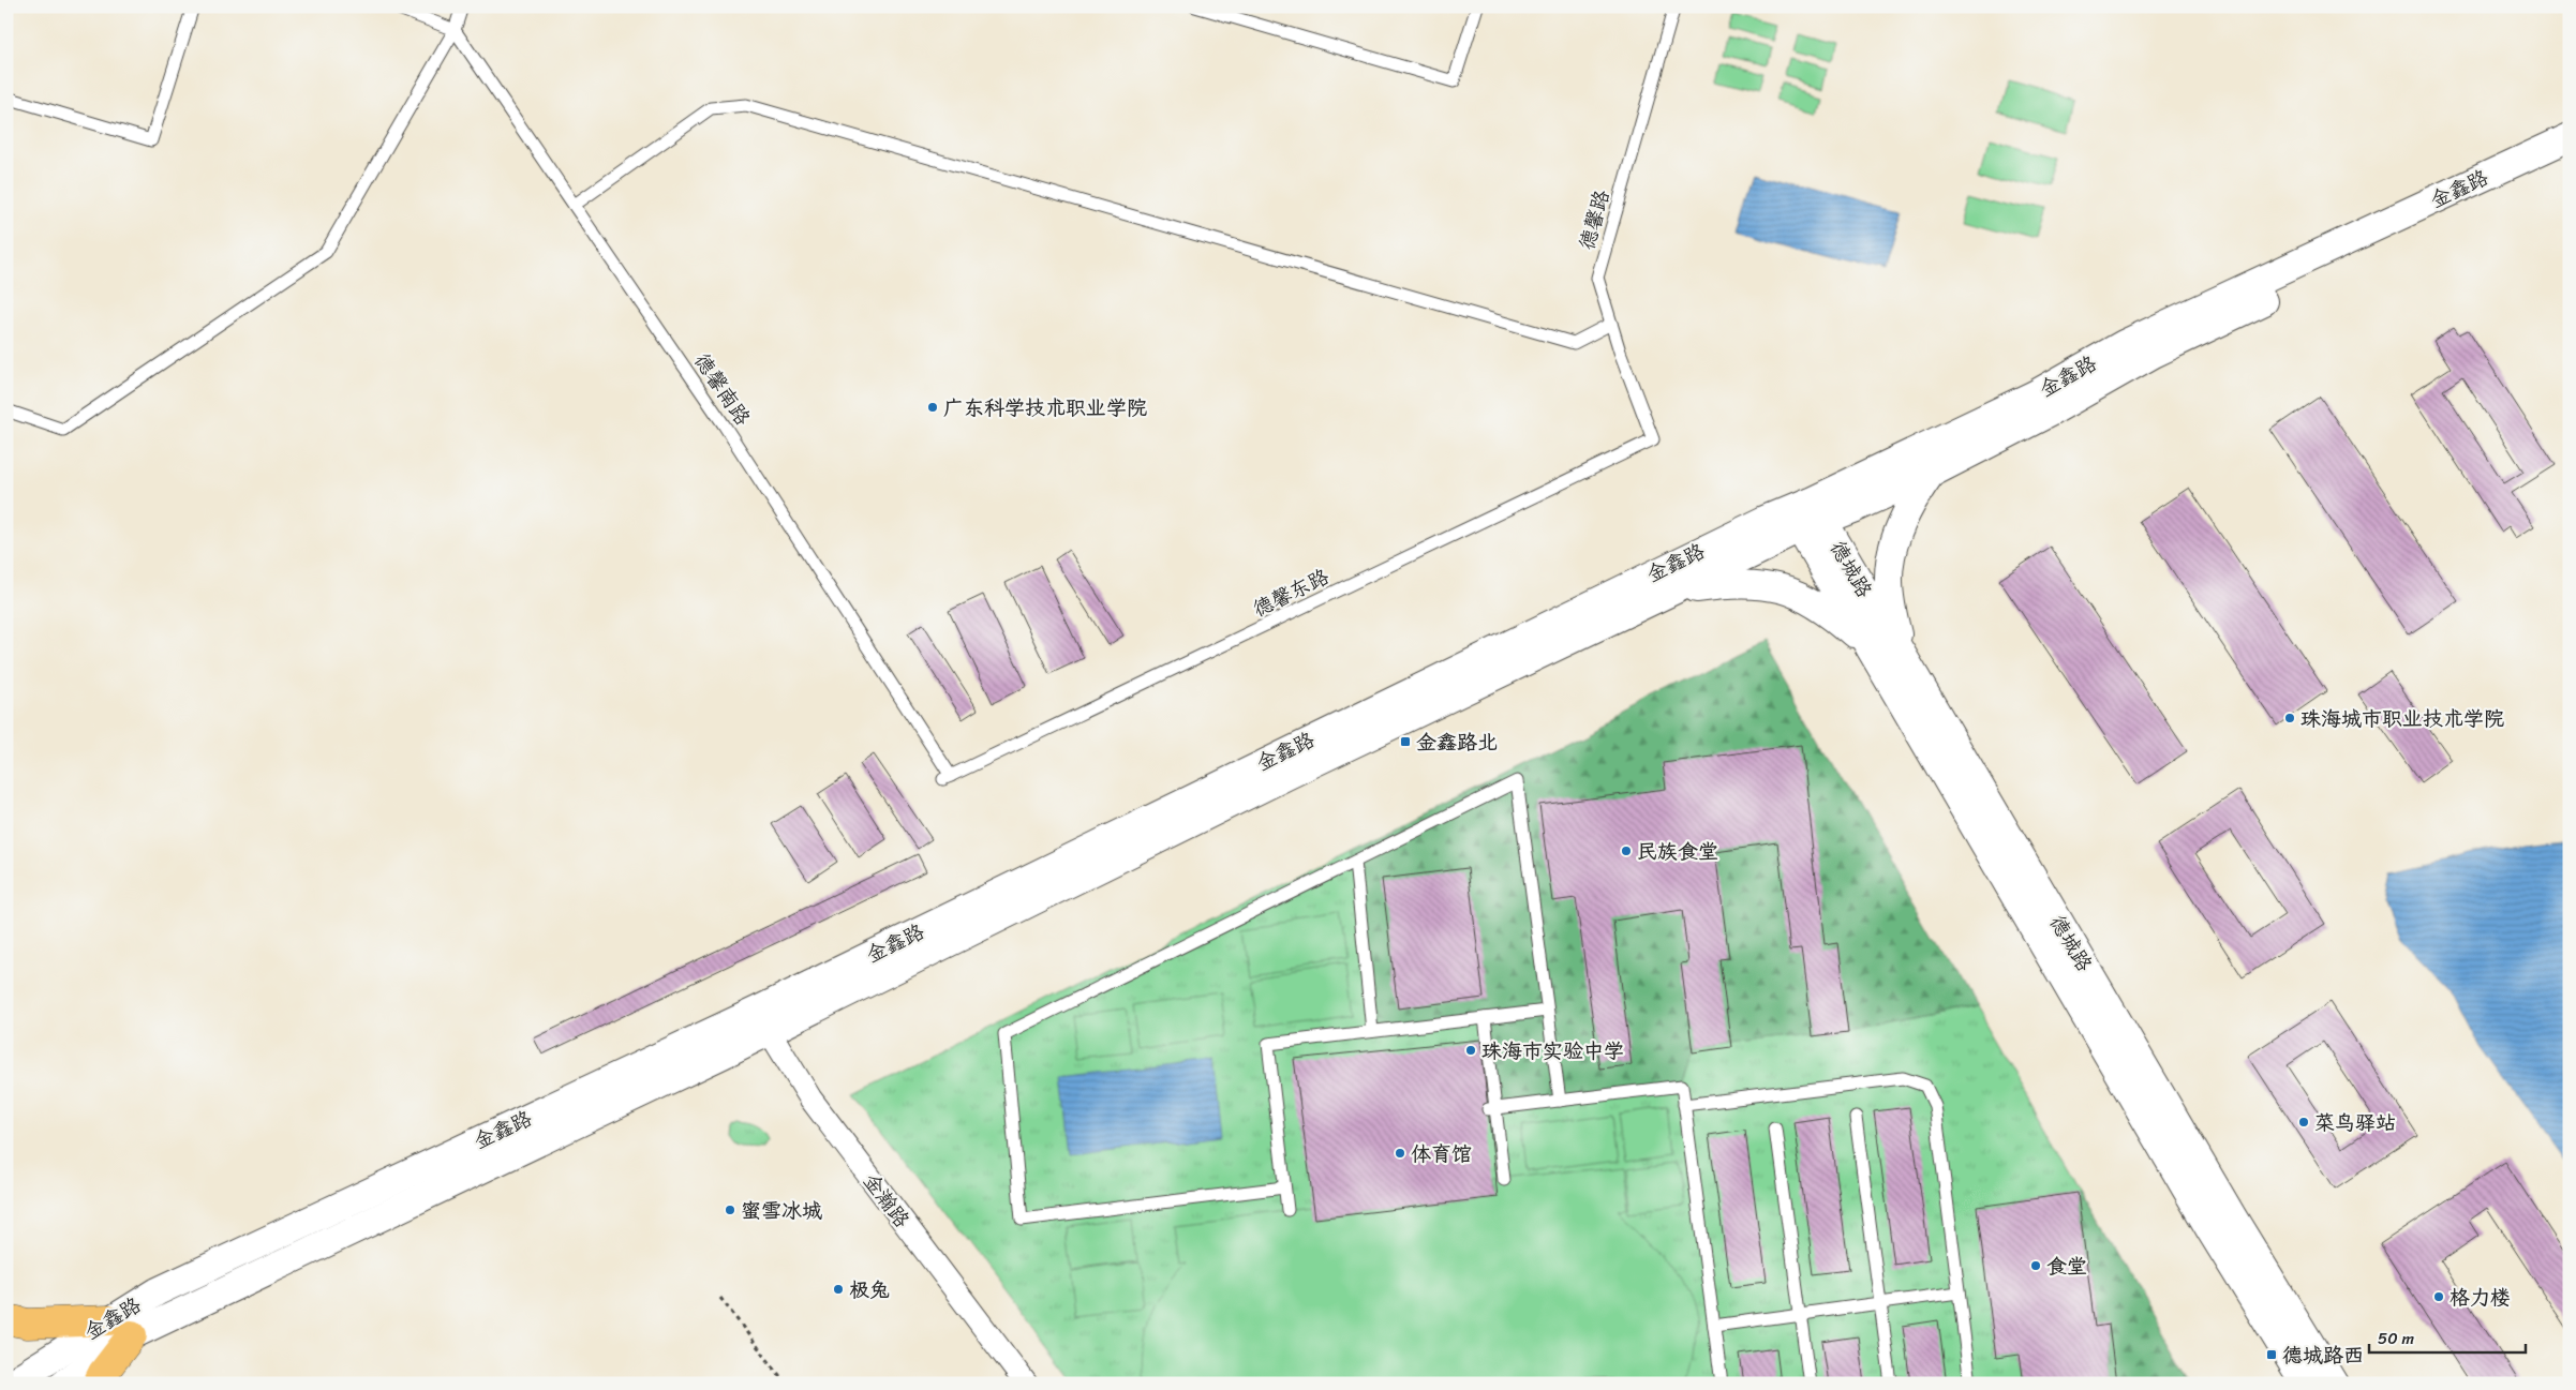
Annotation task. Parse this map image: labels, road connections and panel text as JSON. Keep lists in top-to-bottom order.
{
  "streets": {
    "street": ["金鑫路", "德城路", "金瀚路"],
    "lane": ["德馨路", "德馨南路", "德馨东路"]
  },
  "crossings": [
    ["金鑫路", "德城路"],
    ["金鑫路", "金瀚路"],
    ["德馨路", "德馨东路"],
    ["德馨南路", "德馨东路"]
  ],
  "places": {
    "other": [
      "广东科学技术职业学院",
      "珠海城市职业技术学院",
      "民族食堂",
      "珠海市实验中学",
      "菜鸟驿站",
      "体育馆",
      "蜜雪冰城",
      "食堂",
      "极兔",
      "格力楼"
    ],
    "transit": ["金鑫路北", "德城路西"]
  },
  "scale_bar": "50 m"
}
